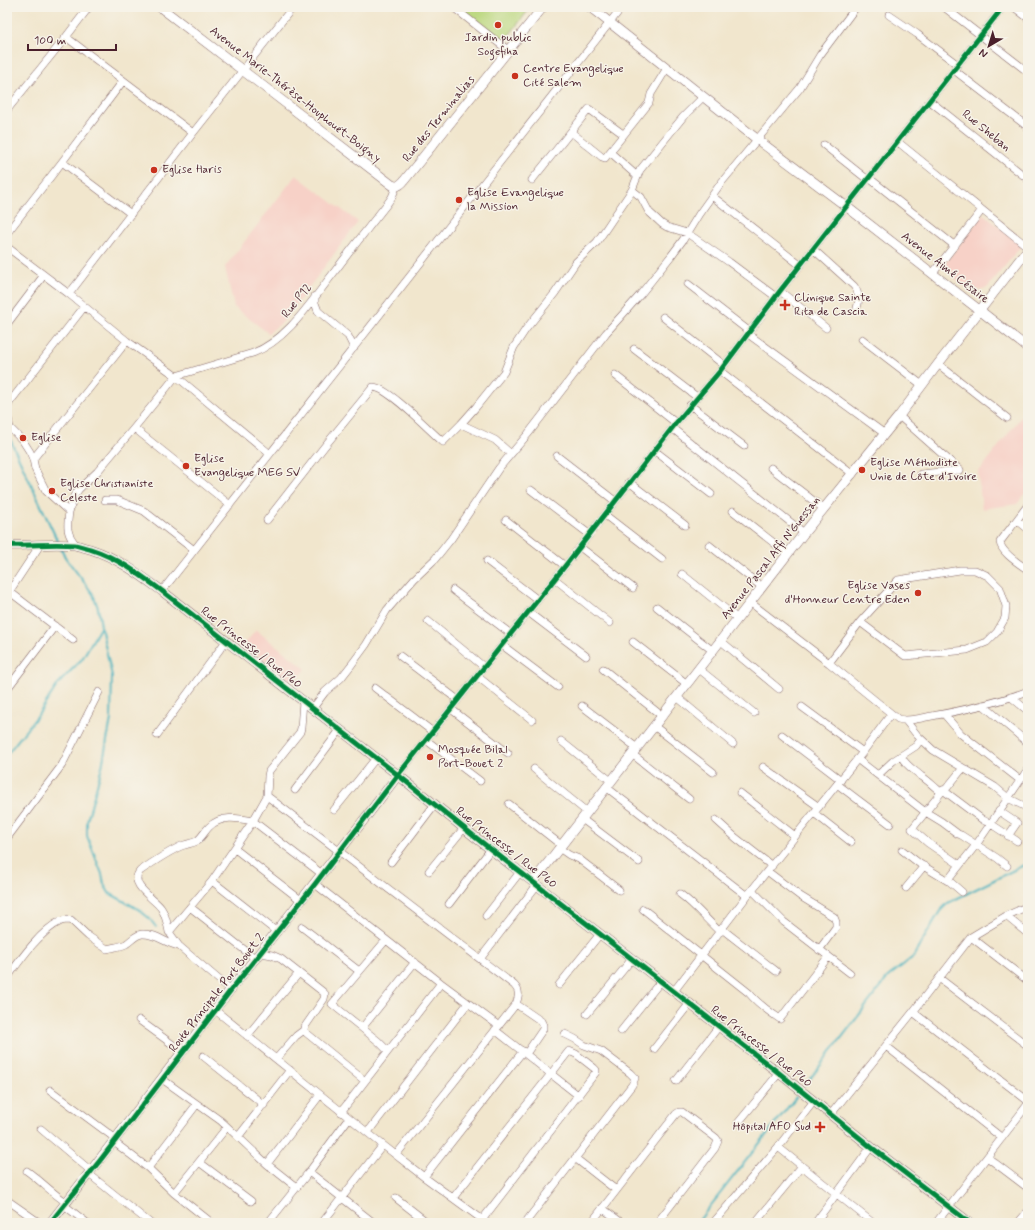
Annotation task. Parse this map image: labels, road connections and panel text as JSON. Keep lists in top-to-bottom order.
{
  "streets": {
    "street": [
      "Avenue Marie-Thérèse-Houphouët-Boigny",
      "Rue des Terminalias",
      "Rue Sheban",
      "Avenue Aimé Césaire",
      "Rue P12",
      "Avenue Pascal Affi N'Guessan",
      "Rue Princesse / Rue P60",
      "Route Principale Port Bouet 2"
    ]
  },
  "crossings": [
    ["Avenue Marie-Thérèse-Houphouët-Boigny", "Rue des Terminalias"],
    ["Avenue Marie-Thérèse-Houphouët-Boigny", "Rue P12"],
    ["Rue des Terminalias", "Rue P12"],
    ["Avenue Aimé Césaire", "Avenue Pascal Affi N'Guessan"],
    ["Avenue Pascal Affi N'Guessan", "Rue Princesse / Rue P60"],
    ["Rue Princesse / Rue P60", "Route Principale Port Bouet 2"]
  ],
  "places": {
    "other": [
      "Jardin public Sogefiha",
      "Centre Evangelique Cité Salem",
      "Eglise Haris",
      "Eglise Evangelique la Mission",
      "Eglise",
      "Eglise Evangelique MEG SV",
      "Eglise Méthodiste Unie de Côte d'Ivoire",
      "Eglise Christianiste Celeste",
      "Eglise Vases d'Honneur Centre Eden",
      "Mosquée Bilal Port-Bouet 2"
    ],
    "health": ["Clinique Sainte Rita de Cascia", "Hôpital AFO Sud"]
  },
  "scale_bar": "100 m",
  "north": "bottom left"
}
